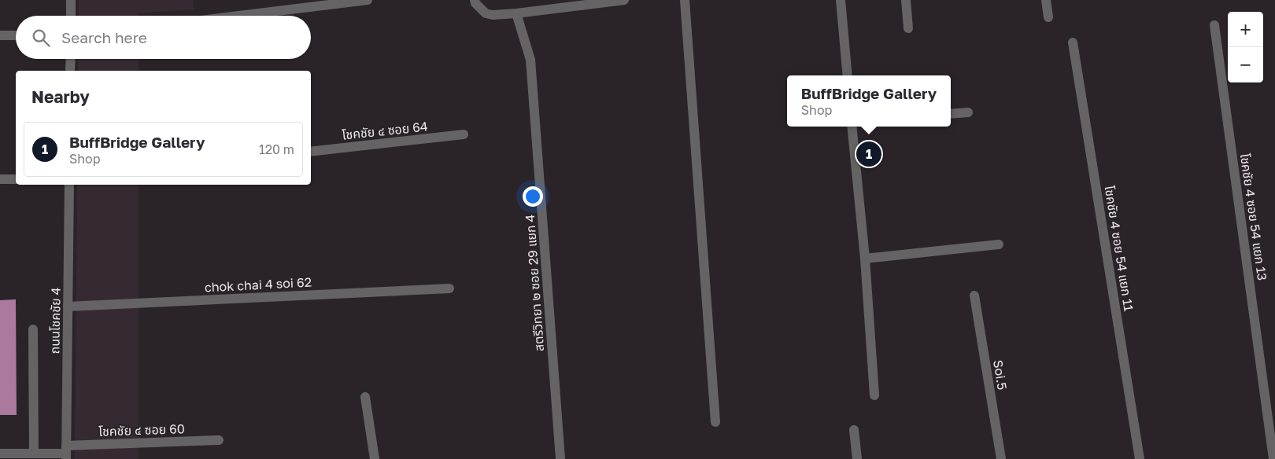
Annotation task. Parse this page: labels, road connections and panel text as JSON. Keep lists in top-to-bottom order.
{
  "streets": {
    "street": [
      "โชคชัย ๔ ซอย 64",
      "โชคชัย 4 ซอย 54 แยก 13",
      "โชคชัย 4 ซอย 54 แยก 11",
      "สตรีวิทยา ๒ ซอย 29 แยก 4",
      "chok chai 4 soi 62",
      "ถนนโชคชัย 4",
      "Soi.5",
      "โชคชัย ๔ ซอย 60"
    ]
  },
  "crossings": [
    ["chok chai 4 soi 62", "ถนนโชคชัย 4"],
    ["ถนนโชคชัย 4", "โชคชัย ๔ ซอย 60"]
  ],
  "page": {
    "map_buttons": ["+", "−"],
    "search": "Search here",
    "heading": "Nearby",
    "popup": ["BuffBridge Gallery", "Shop"],
    "list": [
      {
        "mark": "1",
        "name": "BuffBridge Gallery",
        "note": "Shop",
        "value": "120 m"
      }
    ],
    "pins": "1"
  }
}
